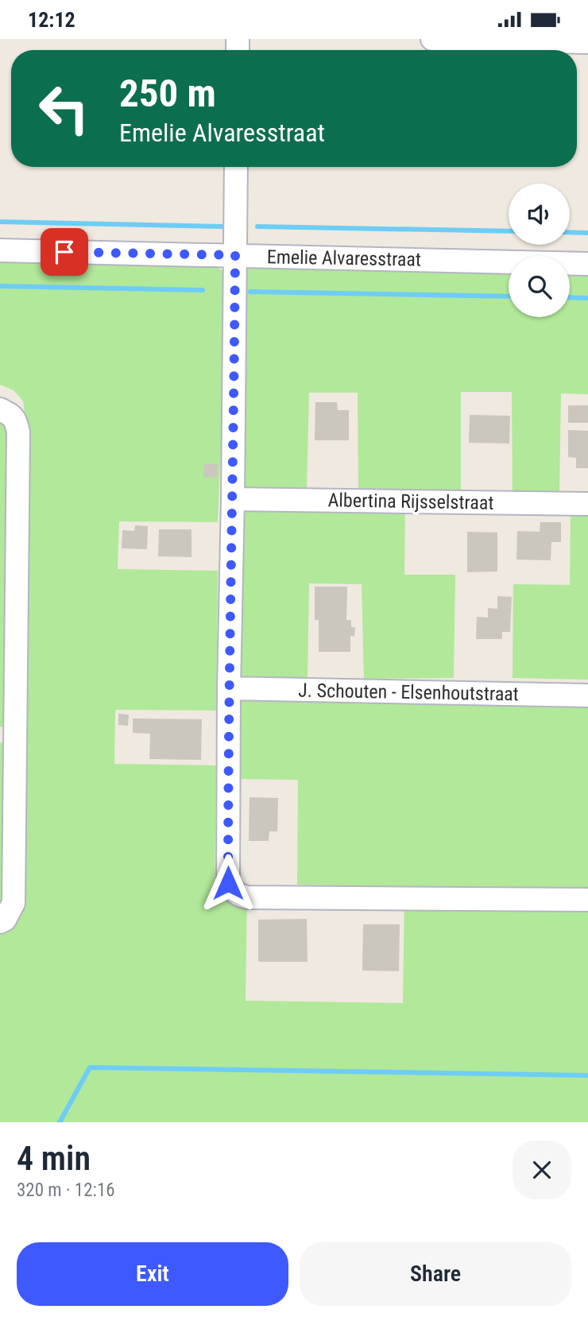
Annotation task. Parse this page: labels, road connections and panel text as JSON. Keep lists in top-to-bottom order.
{
  "streets": {
    "street": ["Emelie Alvaresstraat", "Albertina Rijsselstraat", "J. Schouten - Elsenhoutstraat"]
  },
  "page": {
    "status": "12:12",
    "turn": ["250 m", "Emelie Alvaresstraat"],
    "heading": ["4 min", "320 m · 12:16"],
    "buttons": ["Exit", "Share"]
  }
}
